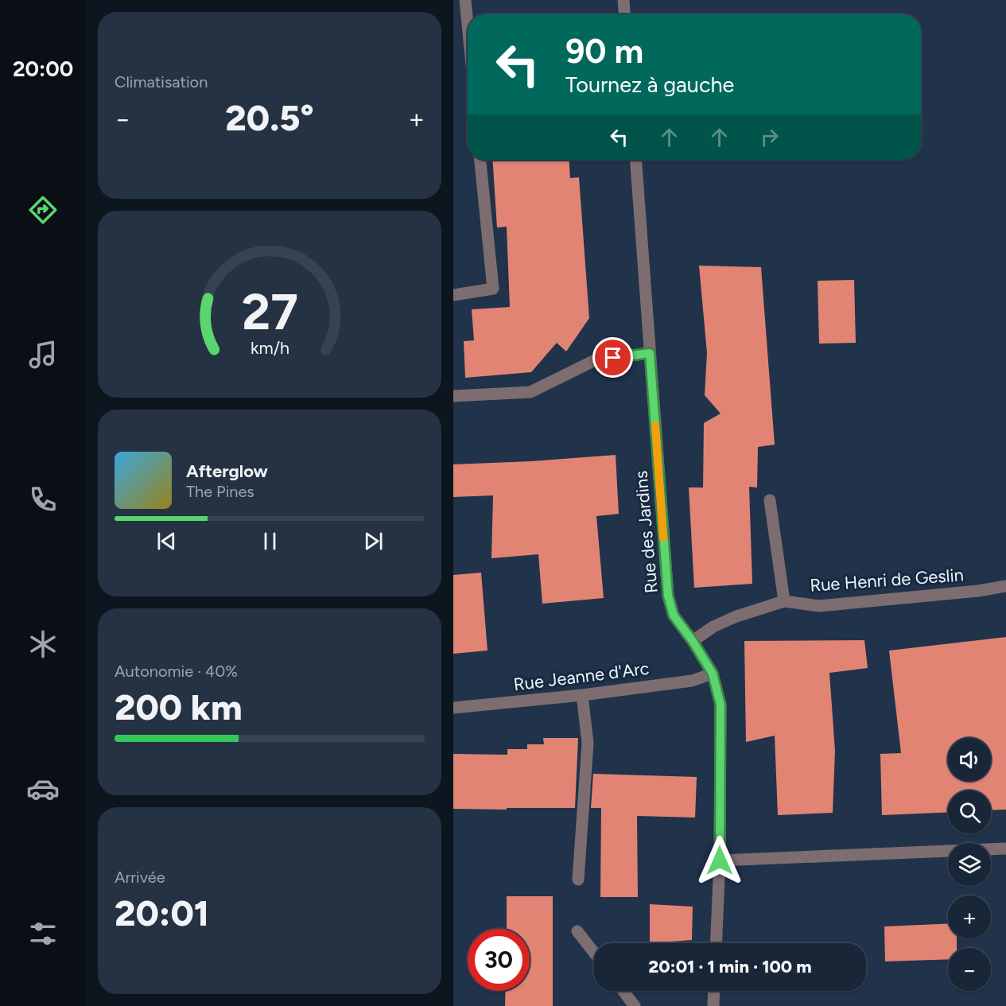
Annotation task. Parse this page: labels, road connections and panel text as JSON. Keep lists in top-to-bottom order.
{
  "streets": {
    "street": ["Rue des Jardins", "Rue Henri de Geslin", "Rue Jeanne d'Arc"]
  },
  "crossings": [
    ["Rue des Jardins", "Rue Henri de Geslin"],
    ["Rue des Jardins", "Rue Jeanne d'Arc"]
  ],
  "page": {
    "tabs": "20:00",
    "tile": [
      "Climatisation",
      ["Autonomie · 40%", "200 km"],
      ["Arrivée", "20:01"]
    ],
    "turn": ["90 m", "Tournez à gauche"],
    "heat": ["−", "20.5°", "+"],
    "song": ["Afterglow", "The Pines"],
    "map_buttons": ["+", "−"],
    "limit": "30",
    "trip": "20:01 · 1 min · 100 m",
    "gauge": ["27", "km/h"]
  }
}
